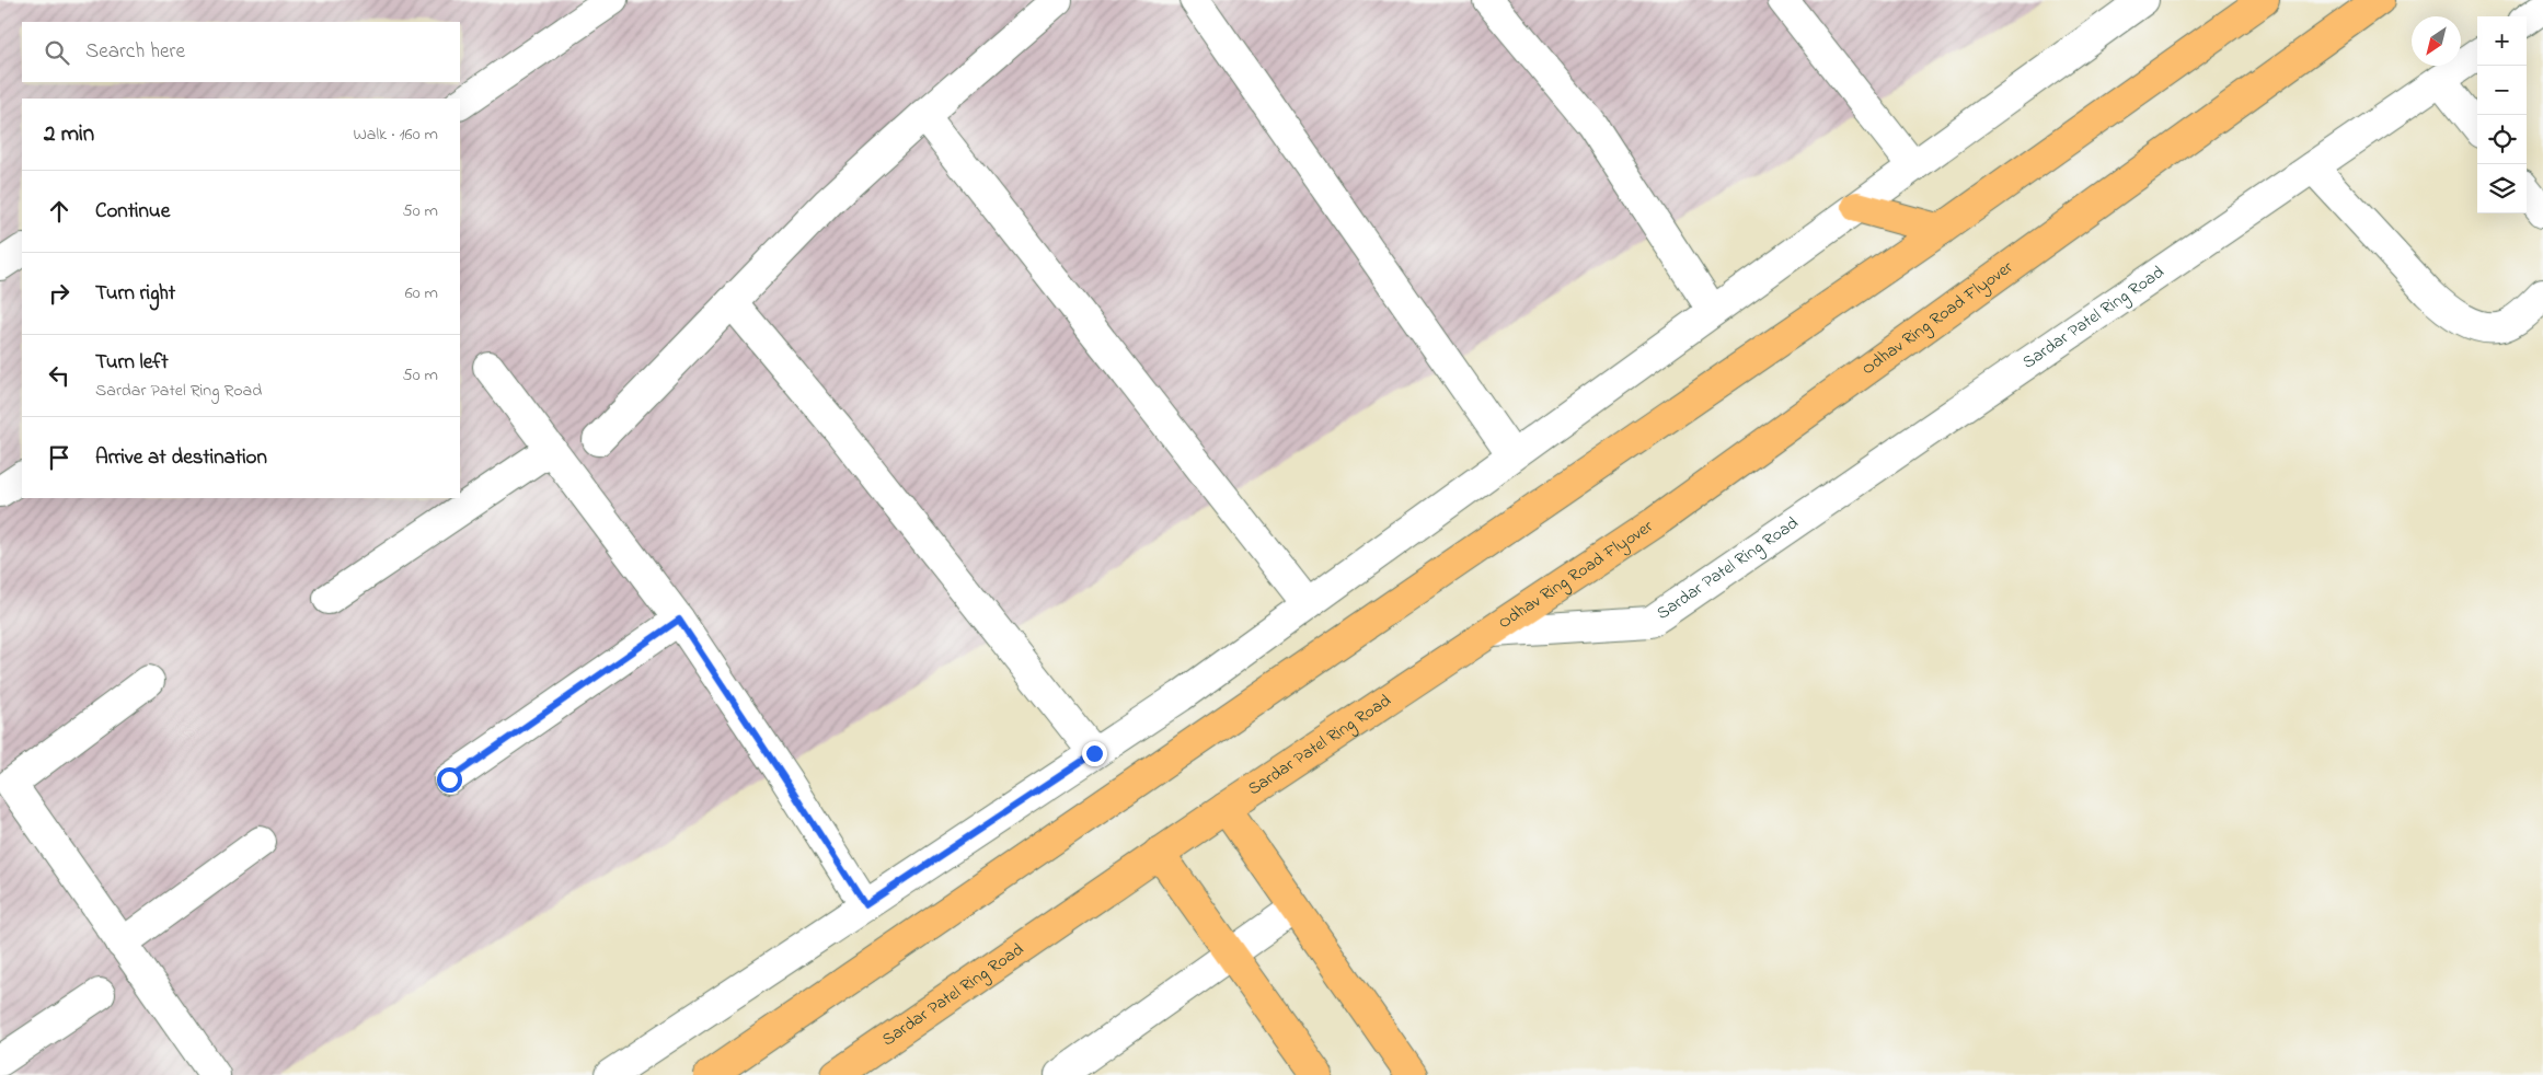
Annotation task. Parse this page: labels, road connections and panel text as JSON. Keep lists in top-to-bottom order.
{
  "streets": {
    "main road": ["Sardar Patel Ring Road", "Odhav Ring Road Flyover"]
  },
  "crossings": [
    ["Sardar Patel Ring Road", "Odhav Ring Road Flyover"]
  ],
  "north": "bottom left",
  "page": {
    "map_buttons": ["+", "−"],
    "search": "Search here",
    "heading": ["2 min", "Walk · 160 m"],
    "list": [
      ["Continue", "50 m"],
      ["Turn right", "60 m"],
      ["Turn left", "Sardar Patel Ring Road", "50 m"],
      "Arrive at destination"
    ]
  }
}
